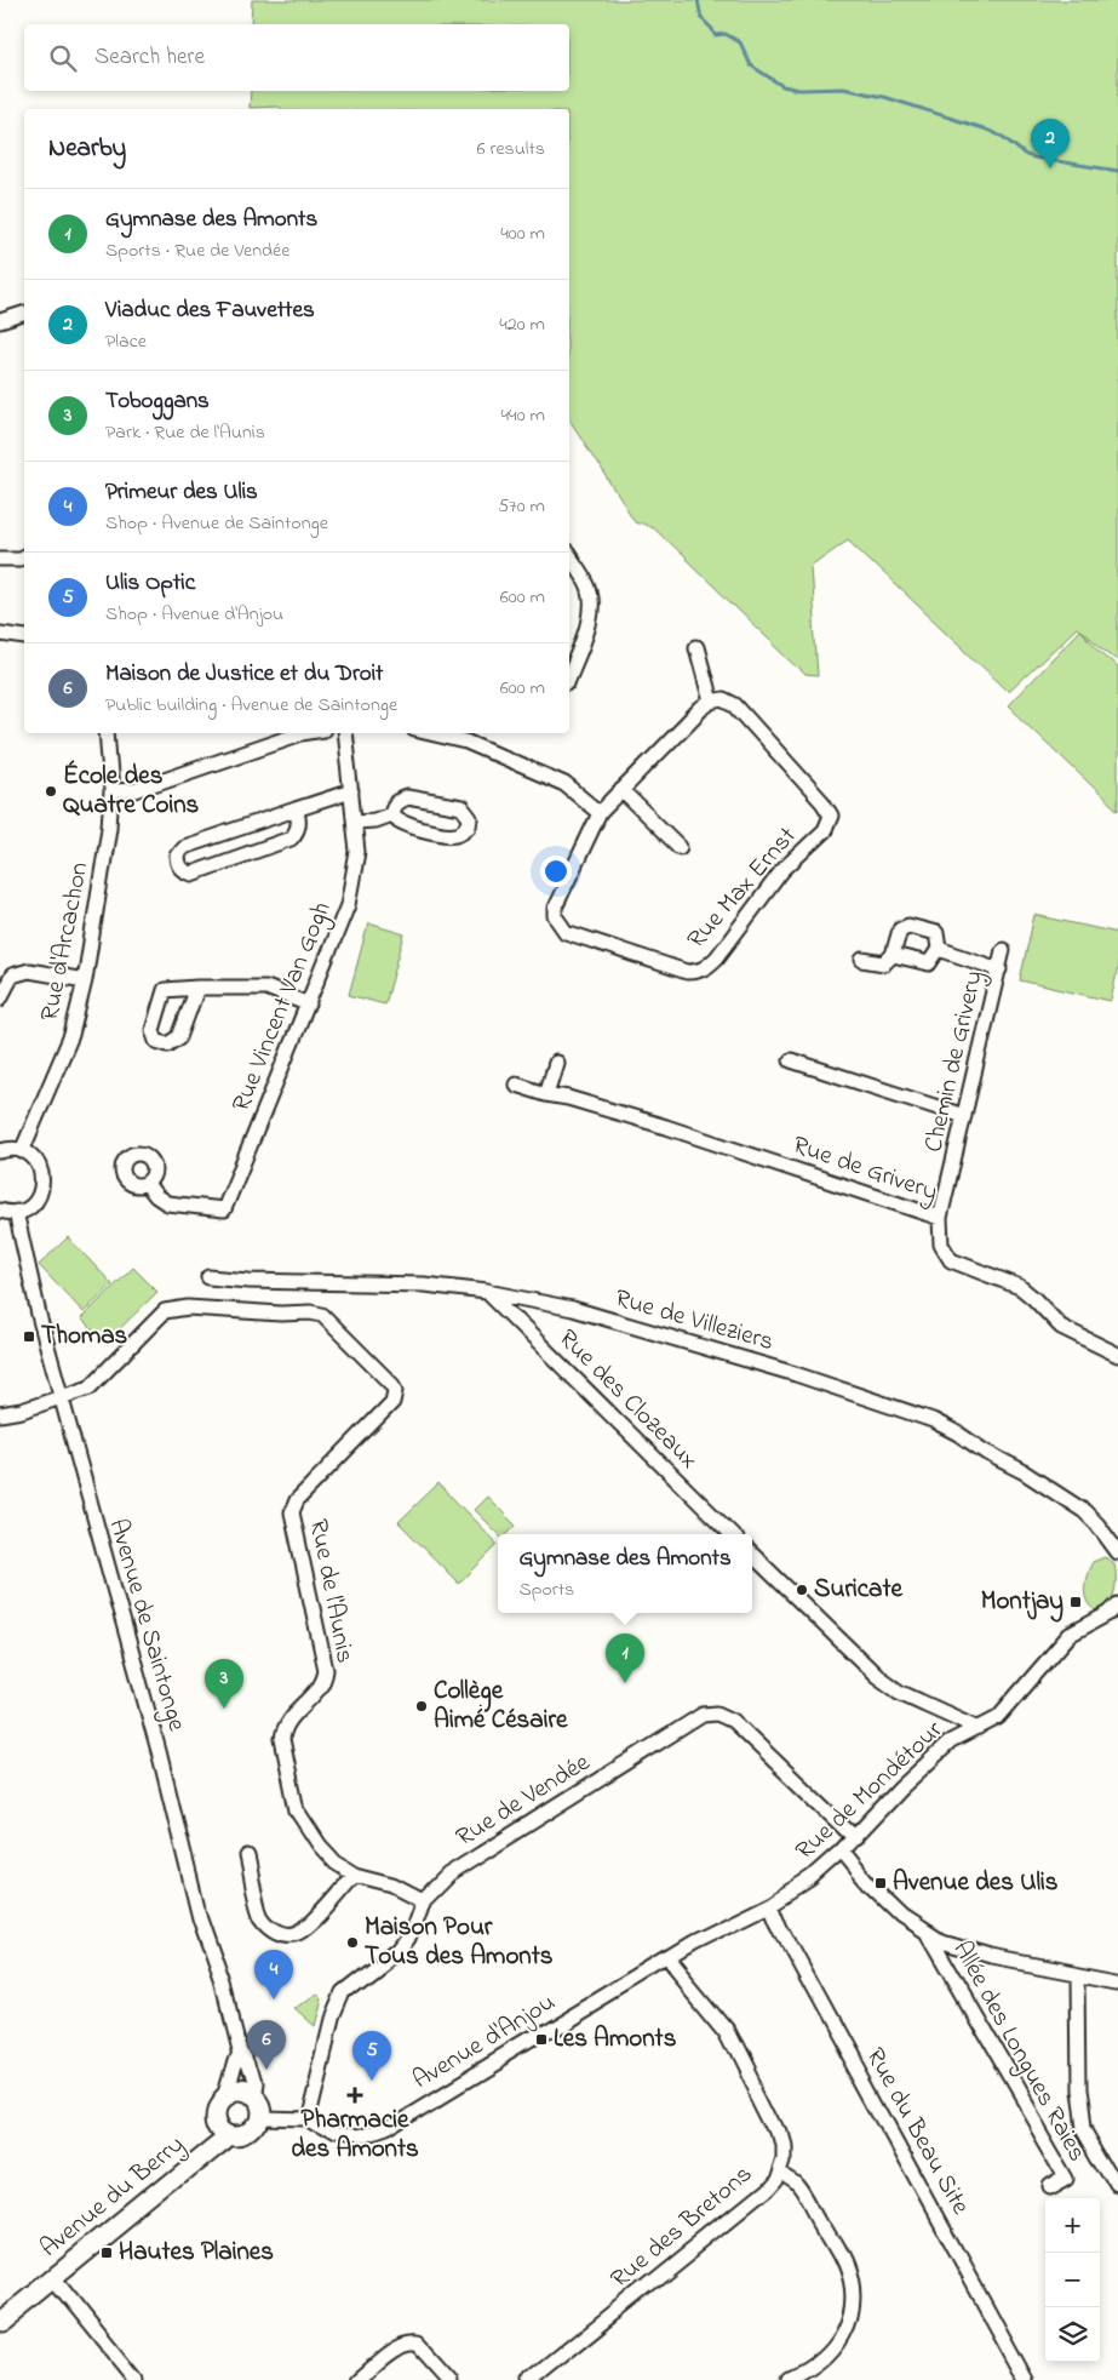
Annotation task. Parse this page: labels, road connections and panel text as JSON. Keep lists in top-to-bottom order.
{
  "streets": {
    "street": [
      "Rue Max Ernst",
      "Rue d'Arcachon",
      "Rue Vincent Van Gogh",
      "Chemin de Grivery",
      "Rue de Grivery",
      "Rue de Villeziers",
      "Rue des Clozeaux",
      "Rue de l'Aunis",
      "Avenue de Saintonge",
      "Rue de Mondétour",
      "Rue de Vendée",
      "Avenue d'Anjou",
      "Allée des Longues Raies",
      "Rue du Beau Site",
      "Avenue du Berry",
      "Rue des Bretons"
    ]
  },
  "crossings": [
    ["Chemin de Grivery", "Rue de Grivery"],
    ["Rue de Villeziers", "Rue des Clozeaux"],
    ["Rue de l'Aunis", "Avenue de Saintonge"],
    ["Rue de l'Aunis", "Rue de Vendée"],
    ["Avenue de Saintonge", "Avenue d'Anjou"],
    ["Avenue de Saintonge", "Avenue du Berry"],
    ["Rue de Mondétour", "Rue de Vendée"],
    ["Rue de Mondétour", "Avenue d'Anjou"],
    ["Rue de Mondétour", "Rue du Beau Site"],
    ["Rue de Vendée", "Avenue d'Anjou"],
    ["Avenue d'Anjou", "Avenue du Berry"],
    ["Avenue d'Anjou", "Rue des Bretons"]
  ],
  "places": {
    "other": [
      "École des Quatre Coins",
      "Suricate",
      "Collège Aimé Césaire",
      "Maison Pour Tous des Amonts"
    ],
    "transit": [
      "Thomas",
      "Montjay",
      "Avenue des Ulis",
      "Les Amonts",
      "Hautes Plaines"
    ],
    "health": ["Pharmacie des Amonts"]
  },
  "page": {
    "search": "Search here",
    "heading": ["Nearby", "6 results"],
    "pins": [
      "2",
      "1",
      "3",
      "4",
      "6",
      "5"
    ],
    "list": [
      {
        "mark": "1",
        "name": "Gymnase des Amonts",
        "note": "Sports · Rue de Vendée",
        "value": "400 m"
      },
      {
        "mark": "2",
        "name": "Viaduc des Fauvettes",
        "note": "Place",
        "value": "420 m"
      },
      {
        "mark": "3",
        "name": "Toboggans",
        "note": "Park · Rue de l'Aunis",
        "value": "440 m"
      },
      {
        "mark": "4",
        "name": "Primeur des Ulis",
        "note": "Shop · Avenue de Saintonge",
        "value": "570 m"
      },
      {
        "mark": "5",
        "name": "Ulis Optic",
        "note": "Shop · Avenue d'Anjou",
        "value": "600 m"
      },
      {
        "mark": "6",
        "name": "Maison de Justice et du Droit",
        "note": "Public building · Avenue de Saintonge",
        "value": "600 m"
      }
    ],
    "popup": ["Gymnase des Amonts", "Sports"],
    "map_buttons": ["+", "−"]
  }
}
